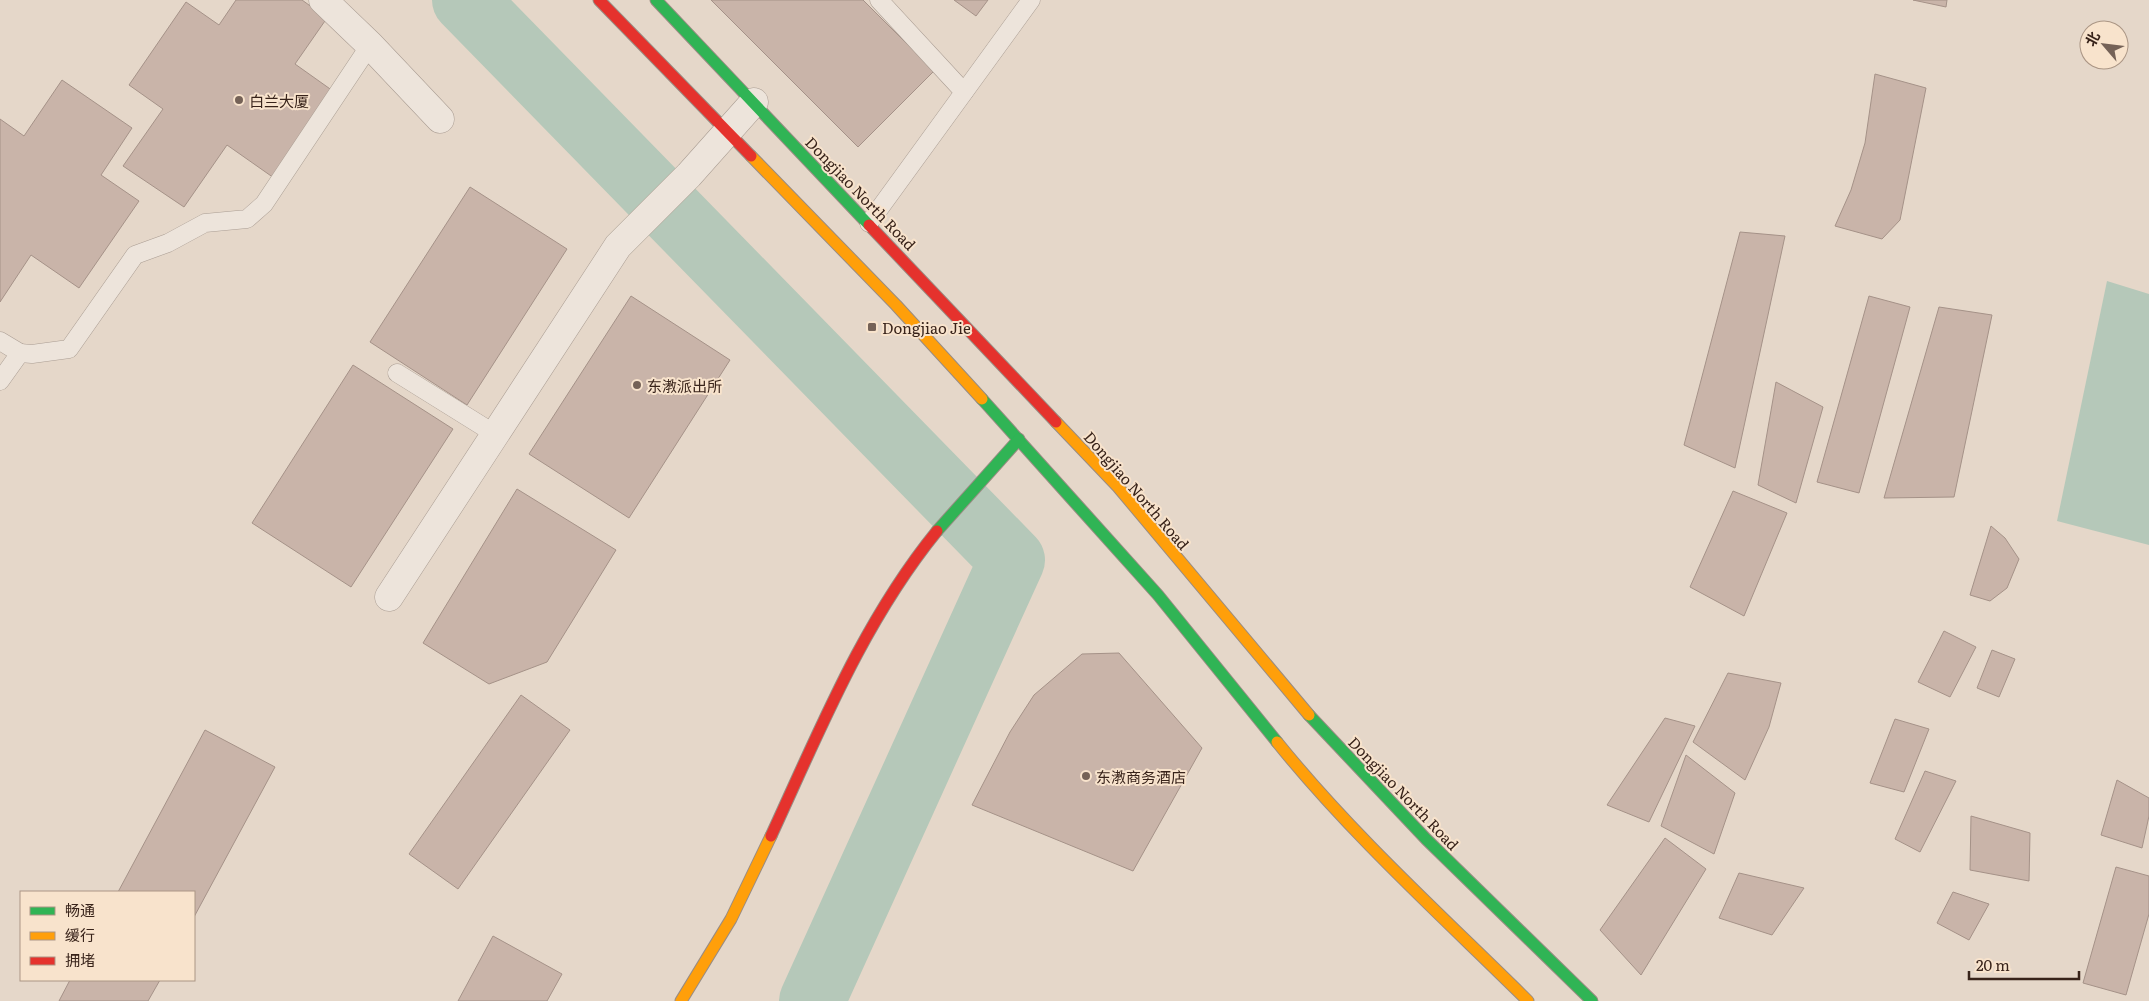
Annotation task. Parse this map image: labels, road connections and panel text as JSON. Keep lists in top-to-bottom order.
{
  "streets": {
    "main road": ["Dongjiao North Road"]
  },
  "places": {
    "other": ["白兰大厦", "东漖派出所", "东漖商务酒店"],
    "transit": ["Dongjiao Jie"]
  },
  "legend": ["畅通", "缓行", "拥堵"],
  "scale_bar": "20 m",
  "north": "top left"
}
